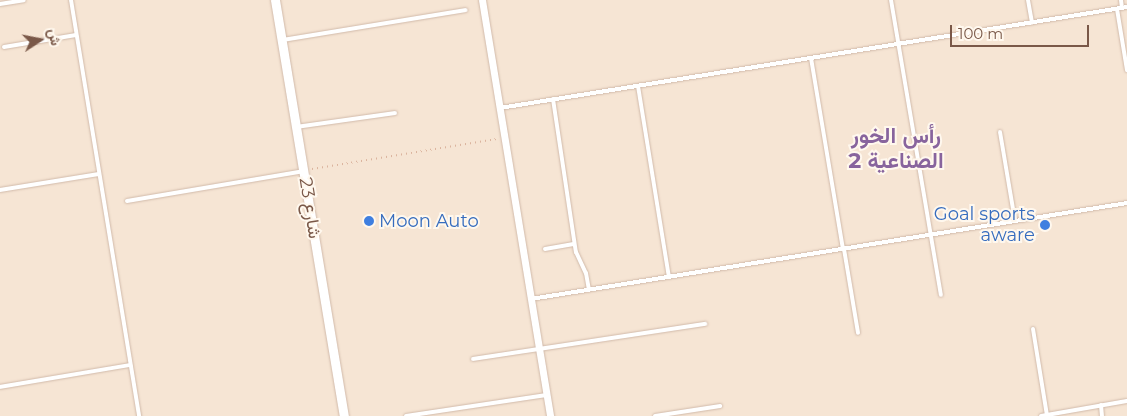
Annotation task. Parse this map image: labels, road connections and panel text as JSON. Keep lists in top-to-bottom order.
{
  "streets": {
    "street": ["شارع 23"]
  },
  "districts": ["رأس الخور الصناعية 2"],
  "places": ["Moon Auto", "Goal sports aware"],
  "scale_bar": "100 m",
  "north": "right"
}
